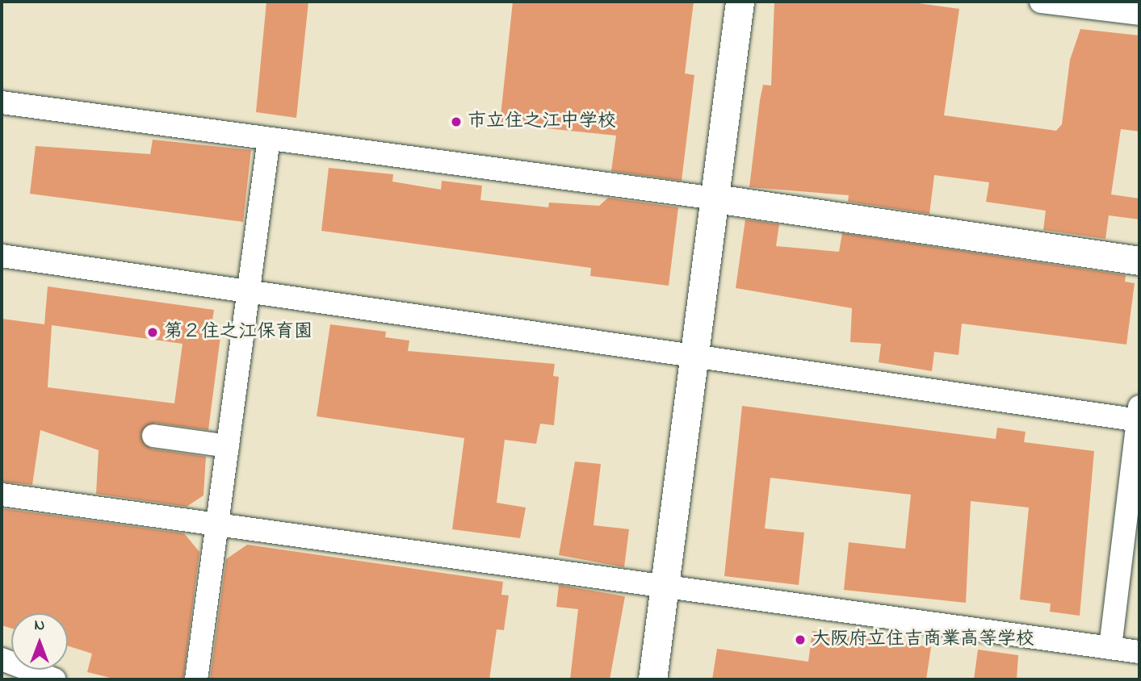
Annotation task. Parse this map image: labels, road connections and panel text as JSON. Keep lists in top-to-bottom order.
{
  "places": ["市立住之江中学校", "第２住之江保育園", "大阪府立住吉商業高等学校"],
  "north": "top"
}
